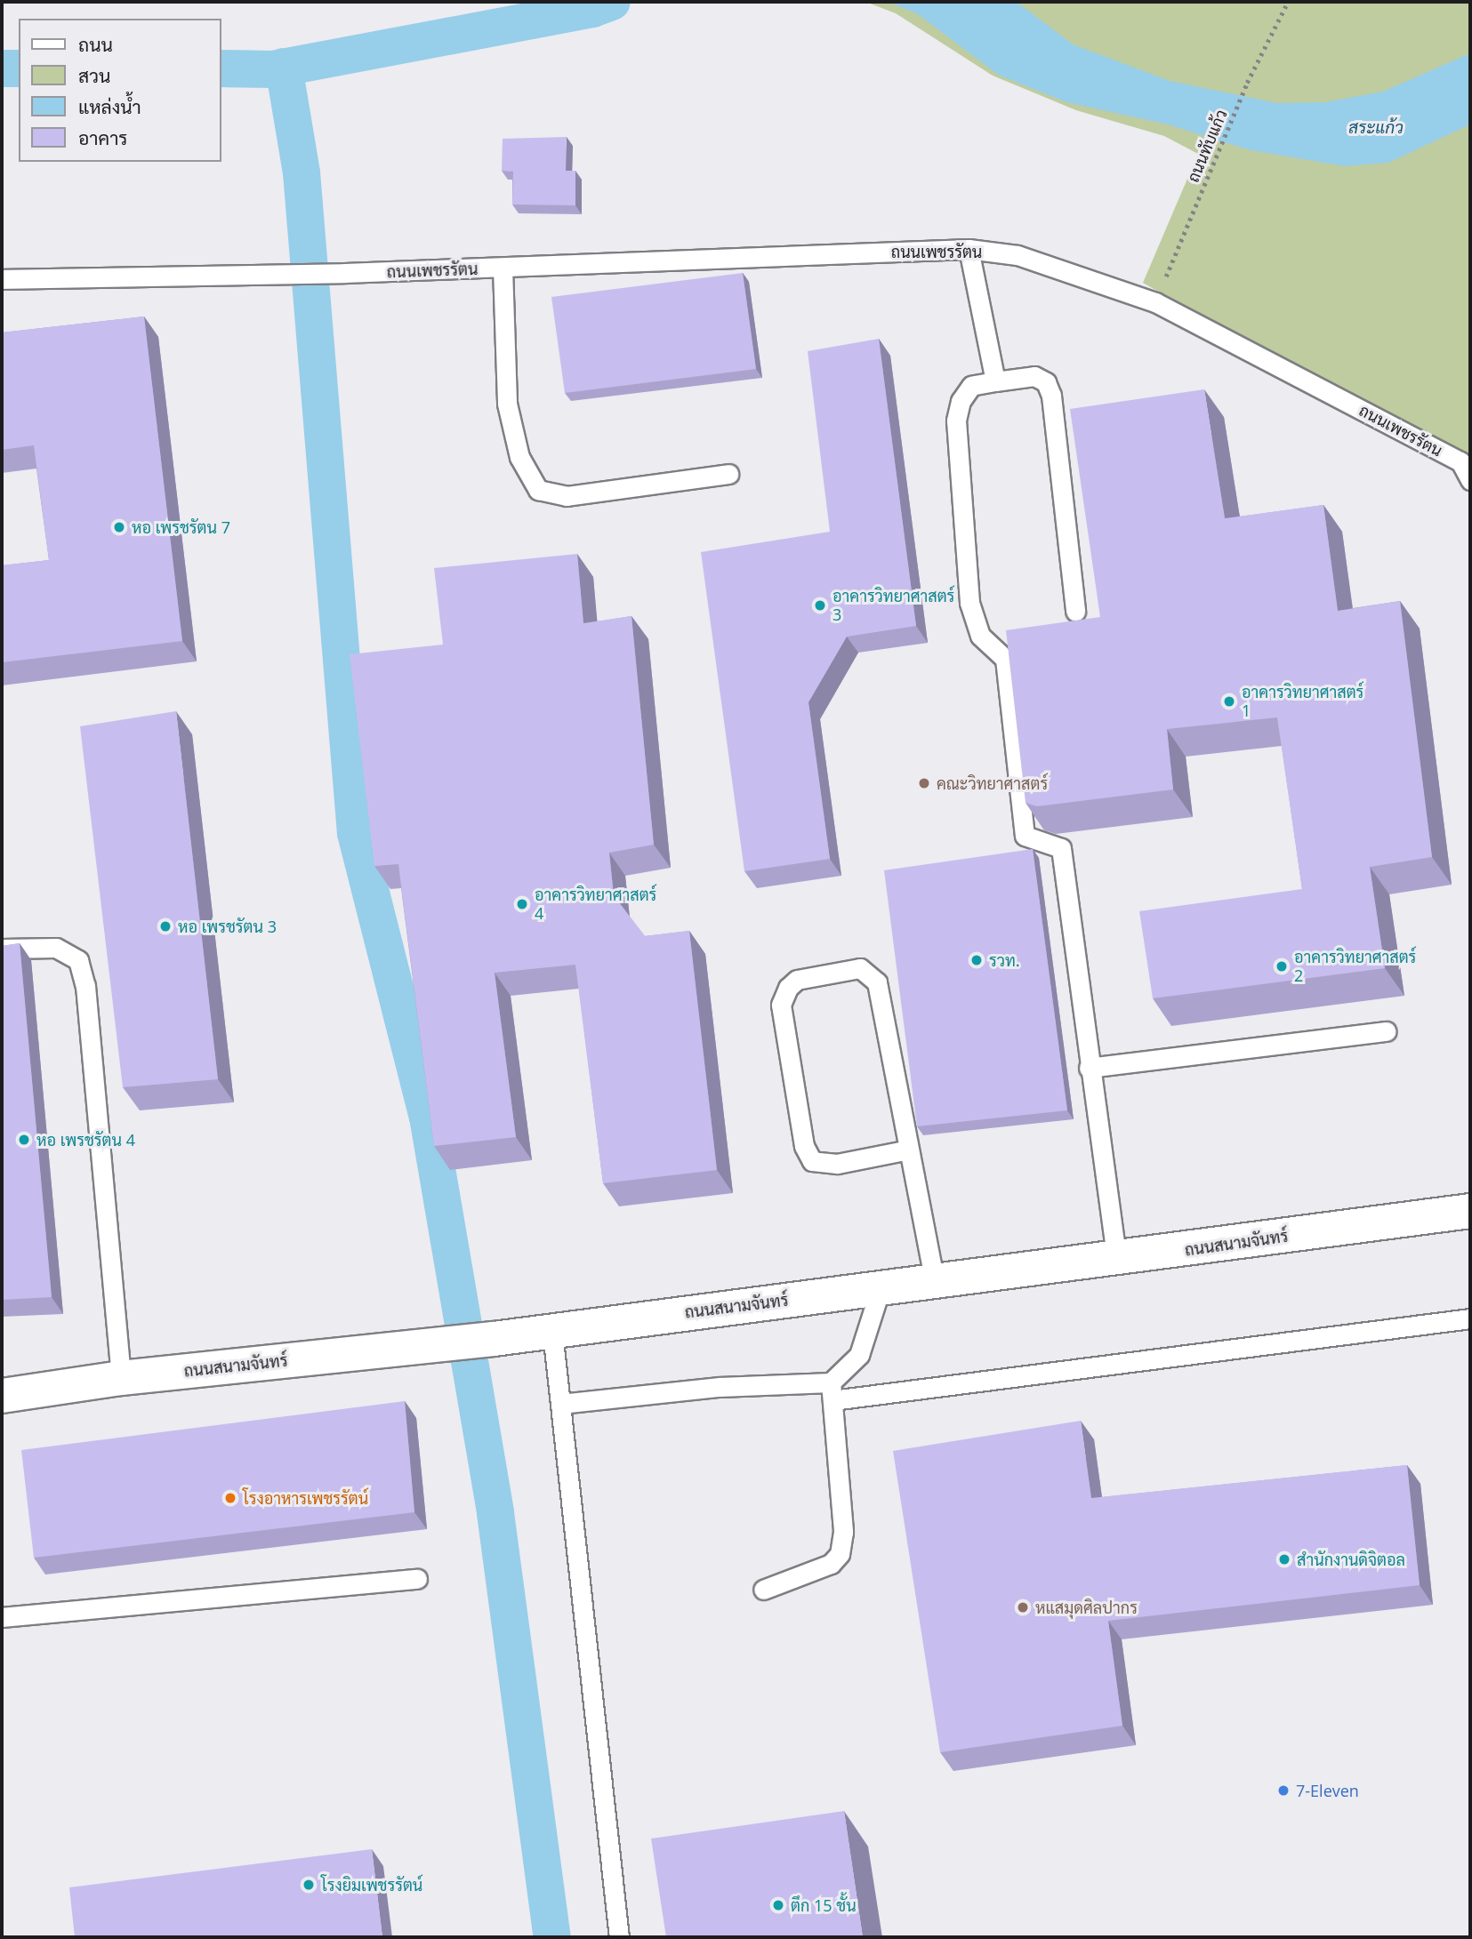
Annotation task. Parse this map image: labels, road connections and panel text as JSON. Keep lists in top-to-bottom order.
{
  "streets": {
    "street": ["ถนนสนามจันทร์"],
    "lane": ["ถนนเพชรรัตน"],
    "path": ["ถนนทับแก้ว"]
  },
  "crossings": [
    ["ถนนทับแก้ว", "ถนนเพชรรัตน"]
  ],
  "water": ["สระแก้ว"],
  "places": [
    "หอ เพรชรัตน 7",
    "อาคารวิทยาศาสตร์ 3",
    "อาคารวิทยาศาสตร์ 1",
    "คณะวิทยาศาสตร์",
    "อาคารวิทยาศาสตร์ 4",
    "หอ เพรชรัตน 3",
    "รวท.",
    "อาคารวิทยาศาสตร์ 2",
    "หอ เพรชรัตน 4",
    "โรงอาหารเพชรรัตน์",
    "สำนักงานดิจิตอล",
    "หแสมุดศิลปากร",
    "7-Eleven",
    "โรงยิมเพชรรัตน์",
    "ตึก 15 ชั้น"
  ],
  "legend": [
    "ถนน",
    "สวน",
    "แหล่งน้ำ",
    "อาคาร"
  ]
}
